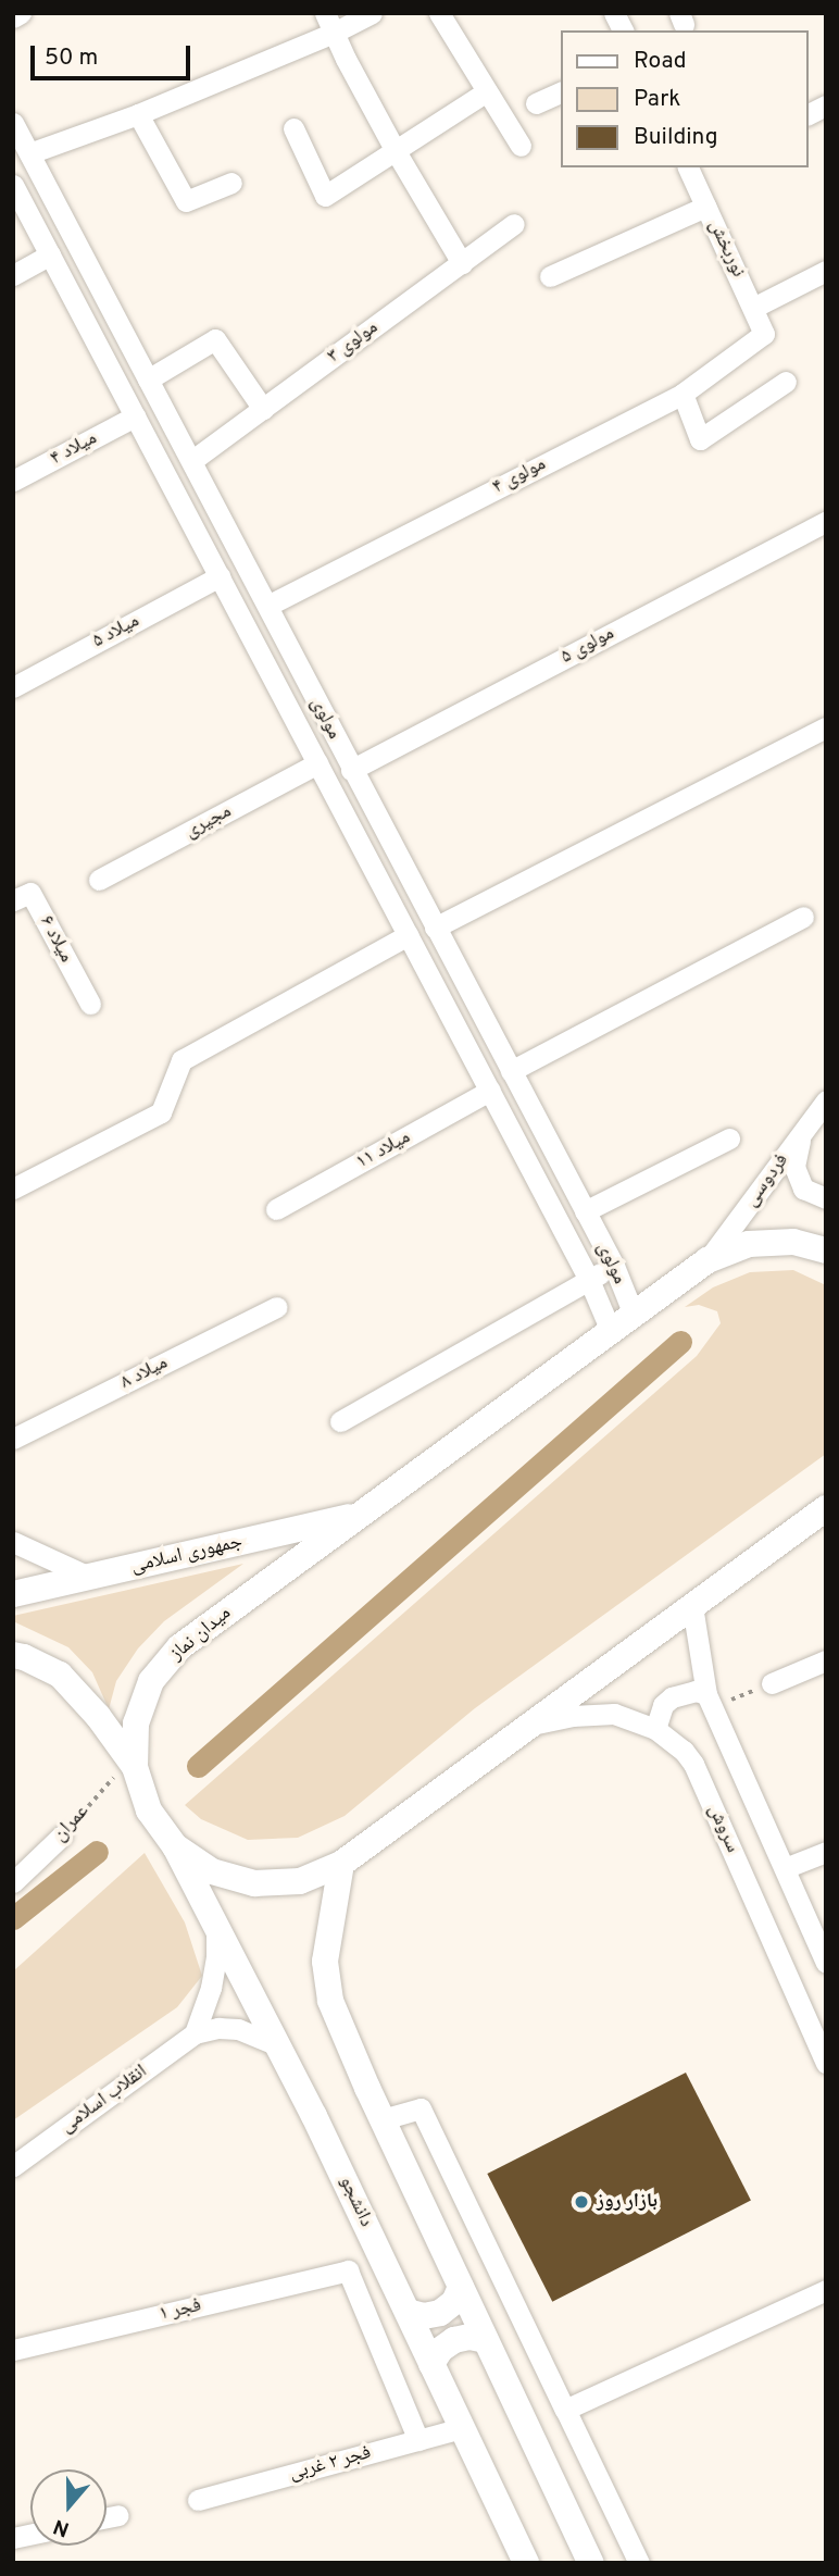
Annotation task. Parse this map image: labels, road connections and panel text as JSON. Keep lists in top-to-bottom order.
{
  "streets": {
    "main road": ["جمهوری اسلامی", "میدان نماز", "دانشجو"],
    "street": [
      "نوربخش",
      "مولوی ۳",
      "میلاد ۴",
      "مولوی ۴",
      "میلاد ۵",
      "مولوی ۵",
      "مولوی",
      "مجیری",
      "میلاد ۶",
      "میلاد ۱۱",
      "فردوسی",
      "میلاد ۸",
      "عمران",
      "سروش",
      "انقلاب اسلامی",
      "فجر ۱",
      "فجر ۲ غربی"
    ]
  },
  "crossings": [
    ["نوربخش", "مولوی ۴"],
    ["مولوی ۳", "مولوی"],
    ["میلاد ۴", "مولوی"],
    ["مولوی ۴", "مولوی"],
    ["میلاد ۵", "مولوی"],
    ["مولوی ۵", "مولوی"],
    ["مولوی", "مجیری"],
    ["مولوی", "میلاد ۱۱"],
    ["مولوی", "میدان نماز"],
    ["فردوسی", "میدان نماز"],
    ["جمهوری اسلامی", "میدان نماز"],
    ["میدان نماز", "عمران"],
    ["میدان نماز", "سروش"],
    ["میدان نماز", "دانشجو"],
    ["دانشجو", "فجر ۲ غربی"],
    ["فجر ۱", "فجر ۲ غربی"]
  ],
  "places": ["بازار روز"],
  "legend": ["Road", "Park", "Building"],
  "scale_bar": "50 m",
  "north": "bottom"
}
